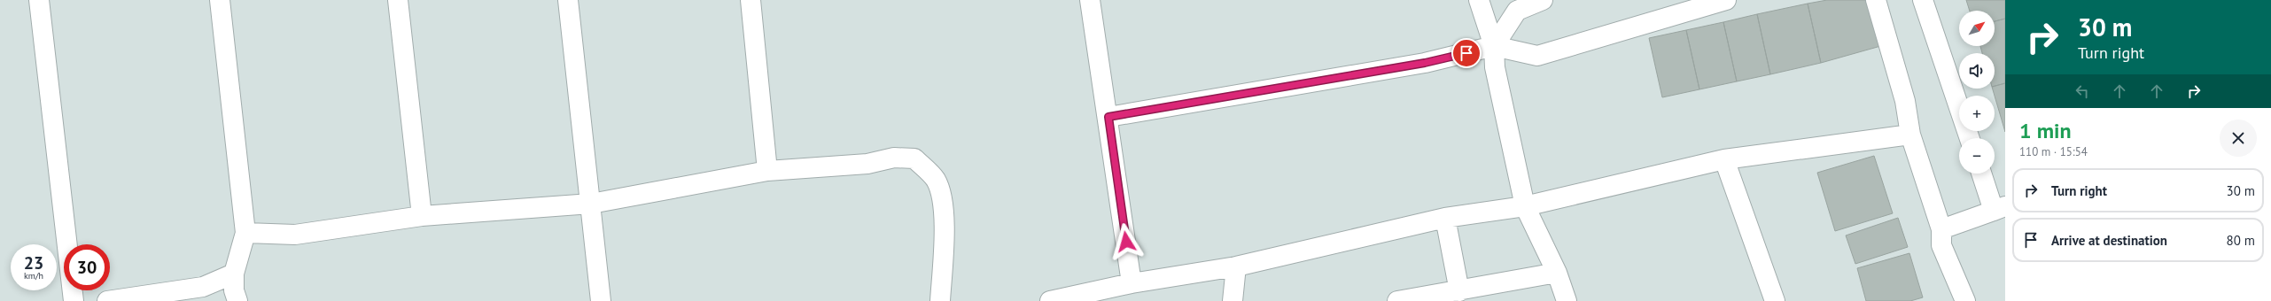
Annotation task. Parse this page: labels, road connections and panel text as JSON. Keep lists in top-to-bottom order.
{
  "north": "top right",
  "page": {
    "turn": ["30 m", "Turn right"],
    "map_buttons": ["+", "−"],
    "heading": ["1 min", "110 m · 15:54"],
    "list": [
      {
        "name": "Turn right",
        "value": "30 m"
      },
      {
        "name": "Arrive at destination",
        "value": "80 m"
      }
    ],
    "speed": "23 km/h",
    "limit": "30"
  }
}
